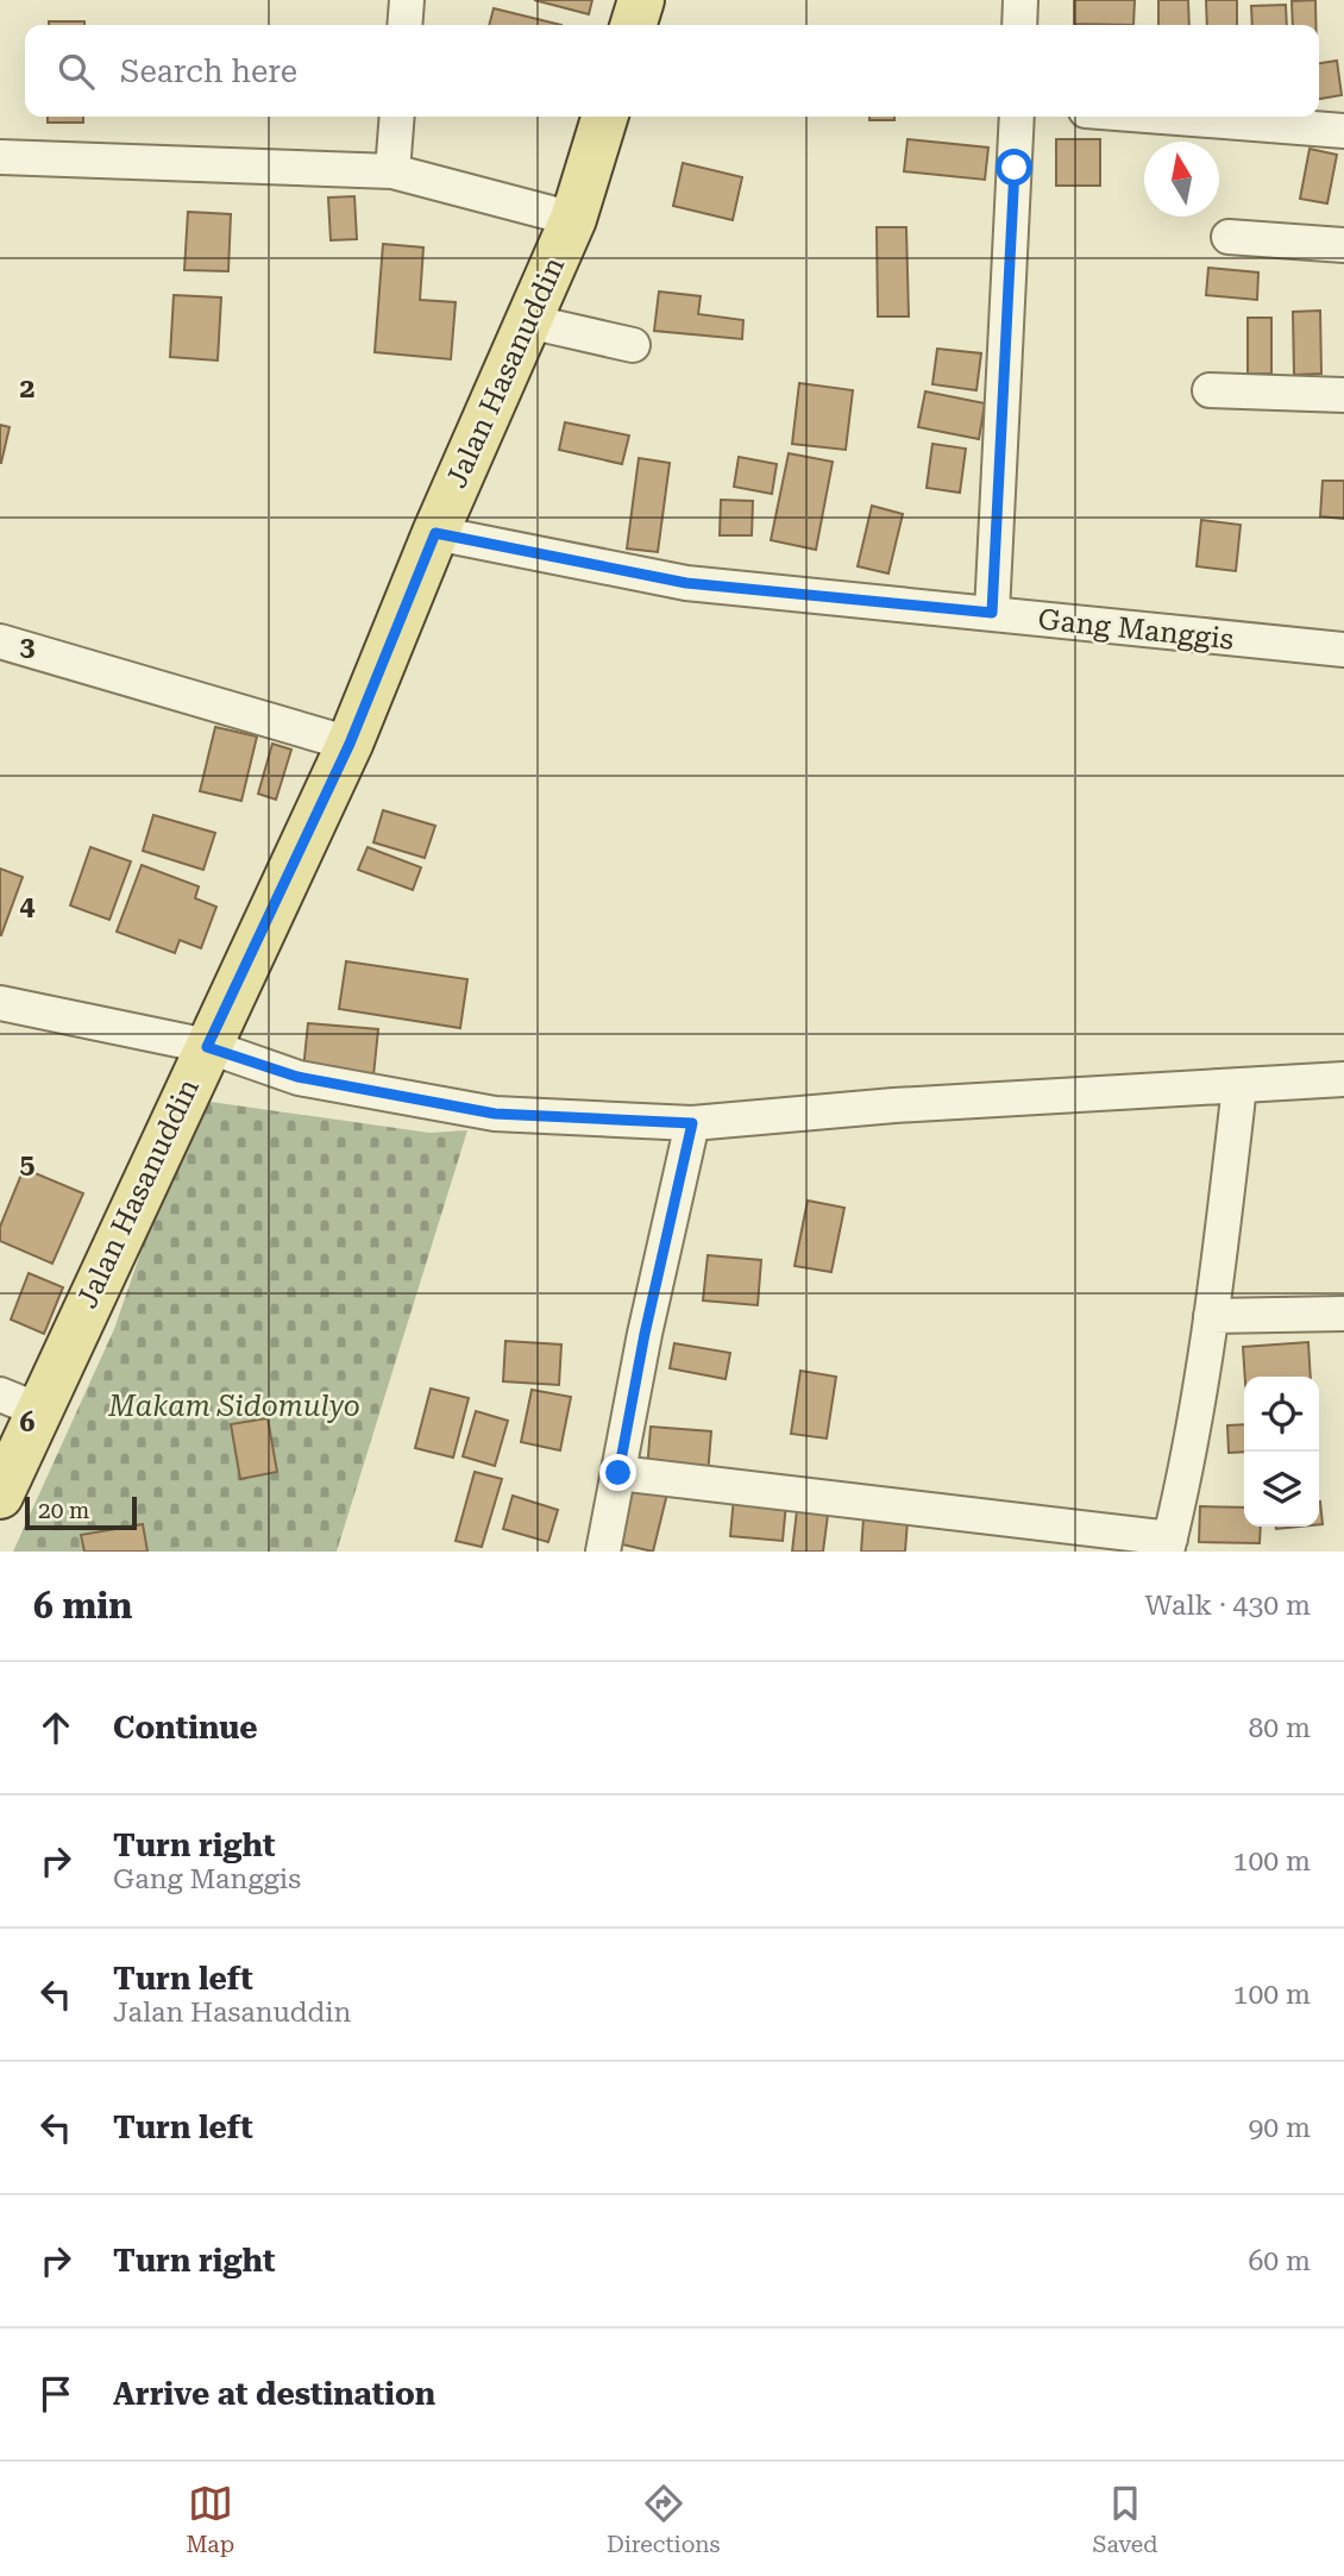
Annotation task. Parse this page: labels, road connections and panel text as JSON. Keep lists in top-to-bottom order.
{
  "streets": {
    "main road": ["Jalan Hasanuddin"],
    "street": ["Gang Manggis"]
  },
  "crossings": [
    ["Jalan Hasanuddin", "Gang Manggis"]
  ],
  "parks": ["Makam Sidomulyo"],
  "scale_bar": "20 m",
  "north": "top",
  "page": {
    "search": "Search here",
    "scale": "20 m",
    "heading": ["6 min", "Walk · 430 m"],
    "list": [
      ["Continue", "80 m"],
      ["Turn right", "Gang Manggis", "100 m"],
      ["Turn left", "Jalan Hasanuddin", "100 m"],
      ["Turn left", "90 m"],
      ["Turn right", "60 m"],
      "Arrive at destination"
    ],
    "nav": ["Map", "Directions", "Saved"]
  },
  "grid": {
    "rows": [
      "2",
      "3",
      "4",
      "5",
      "6"
    ]
  }
}
